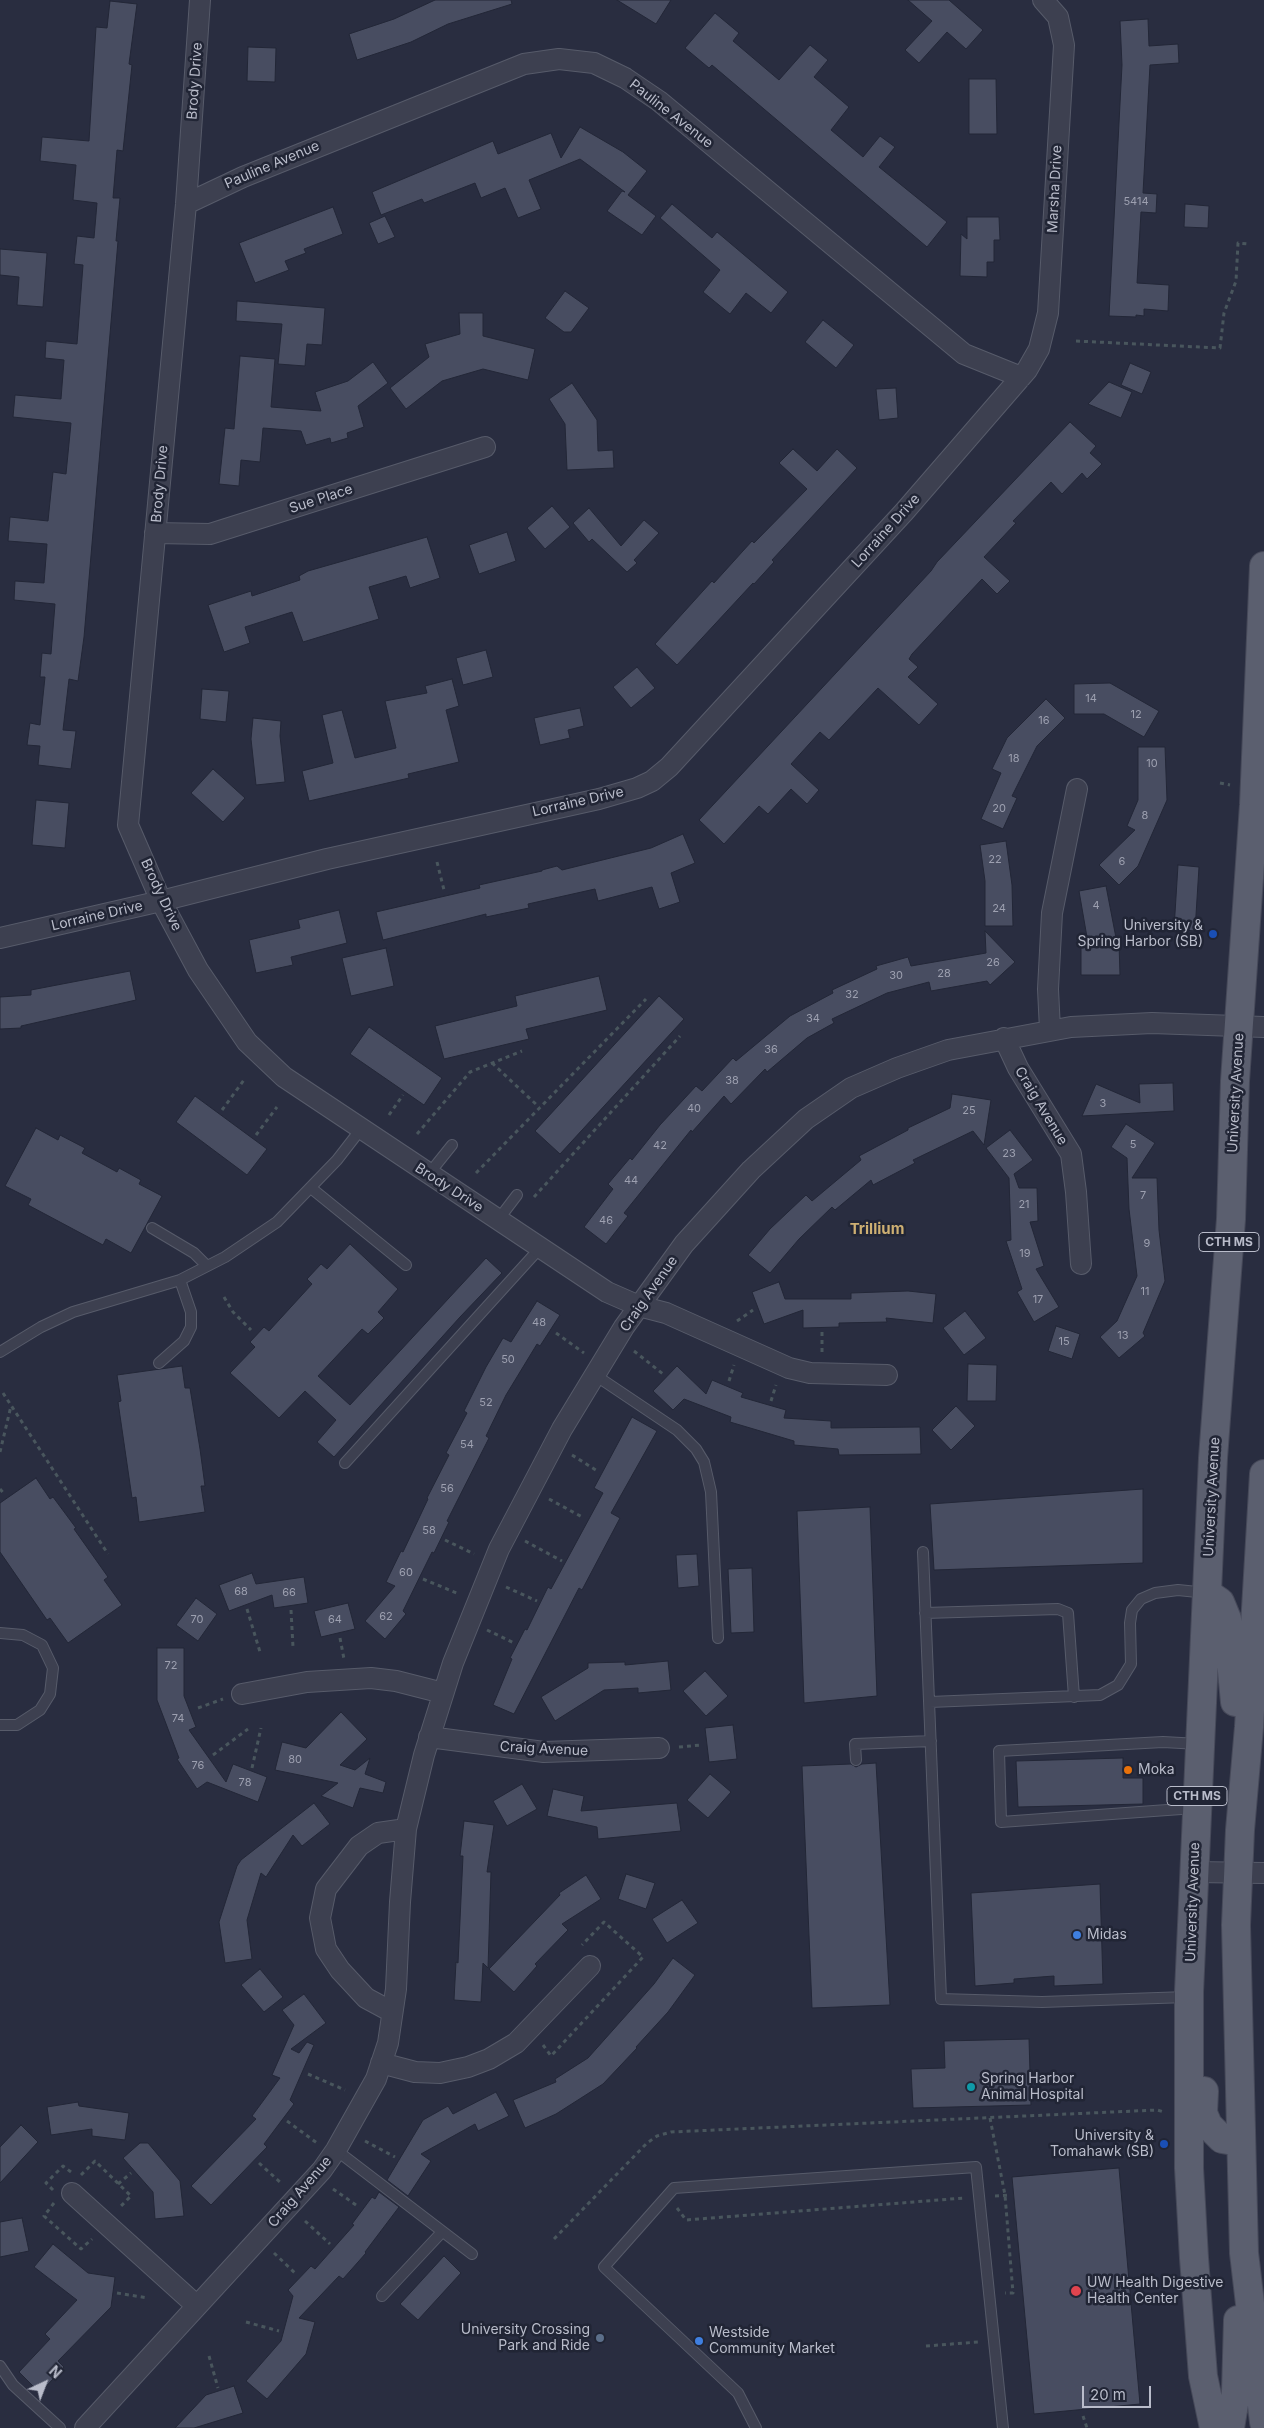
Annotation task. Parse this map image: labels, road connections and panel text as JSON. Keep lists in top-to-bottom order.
{
  "streets": {
    "main road": ["University Avenue", "CTH MS"],
    "street": [
      "Brody Drive",
      "Pauline Avenue",
      "Marsha Drive",
      "Sue Place",
      "Lorraine Drive",
      "Craig Avenue"
    ]
  },
  "crossings": [
    ["Brody Drive", "Pauline Avenue"],
    ["Brody Drive", "Sue Place"],
    ["Brody Drive", "Lorraine Drive"],
    ["Brody Drive", "Craig Avenue"],
    ["Pauline Avenue", "Marsha Drive"],
    ["Pauline Avenue", "Lorraine Drive"],
    ["Marsha Drive", "Lorraine Drive"],
    ["University Avenue", "Craig Avenue"]
  ],
  "districts": ["Trillium"],
  "places": [
    "University & Spring Harbor (SB)",
    "Moka",
    "Midas",
    "Spring Harbor Animal Hospital",
    "University & Tomahawk (SB)",
    "UW Health Digestive Health Center",
    "University Crossing Park and Ride",
    "Westside Community Market"
  ],
  "house_numbers": [
    "5414",
    "14",
    "12",
    "16",
    "18",
    "10",
    "20",
    "8",
    "22",
    "6",
    "4",
    "24",
    "26",
    "28",
    "30",
    "32",
    "34",
    "36",
    "38",
    "3",
    "40",
    "25",
    "5",
    "42",
    "23",
    "44",
    "7",
    "21",
    "46",
    "9",
    "19",
    "11",
    "17",
    "48",
    "13",
    "15",
    "50",
    "52",
    "54",
    "56",
    "58",
    "60",
    "68",
    "66",
    "62",
    "70",
    "64",
    "72",
    "74",
    "80",
    "76",
    "78"
  ],
  "scale_bar": "20 m",
  "north": "top right"
}
